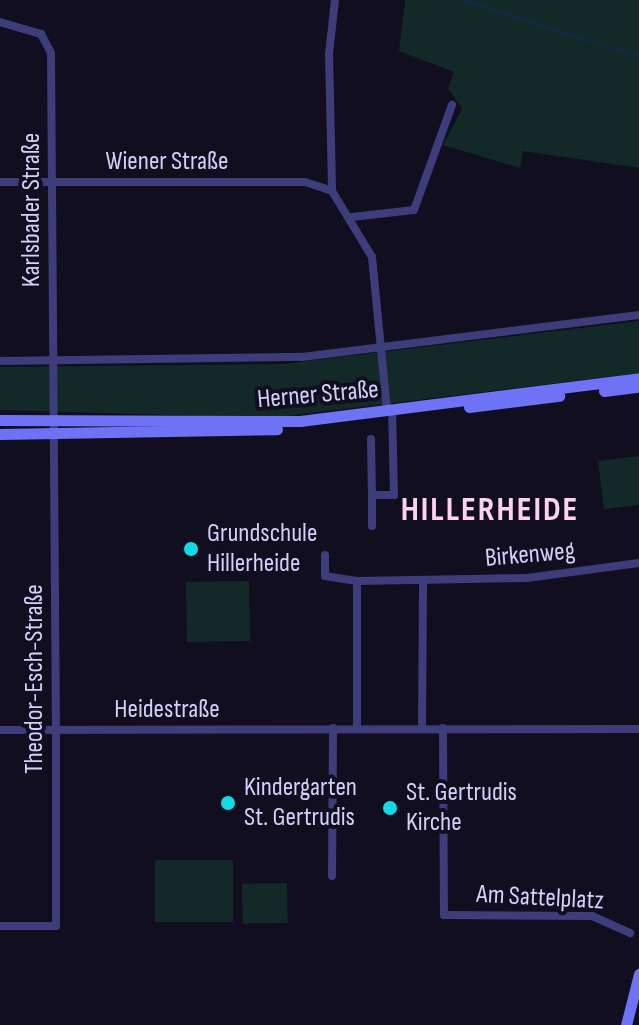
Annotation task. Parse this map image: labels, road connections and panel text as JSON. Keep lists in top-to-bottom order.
{
  "streets": {
    "main road": ["Herner Straße"],
    "street": [
      "Wiener Straße",
      "Karlsbader Straße",
      "Birkenweg",
      "Theodor-Esch-Straße",
      "Heidestraße",
      "Am Sattelplatz"
    ]
  },
  "crossings": [
    ["Wiener Straße", "Karlsbader Straße"],
    ["Karlsbader Straße", "Herner Straße"],
    ["Karlsbader Straße", "Theodor-Esch-Straße"],
    ["Herner Straße", "Theodor-Esch-Straße"],
    ["Theodor-Esch-Straße", "Heidestraße"],
    ["Heidestraße", "Am Sattelplatz"]
  ],
  "districts": ["HILLERHEIDE"],
  "places": ["Grundschule Hillerheide", "Kindergarten St. Gertrudis", "St. Gertrudis Kirche"]
}
